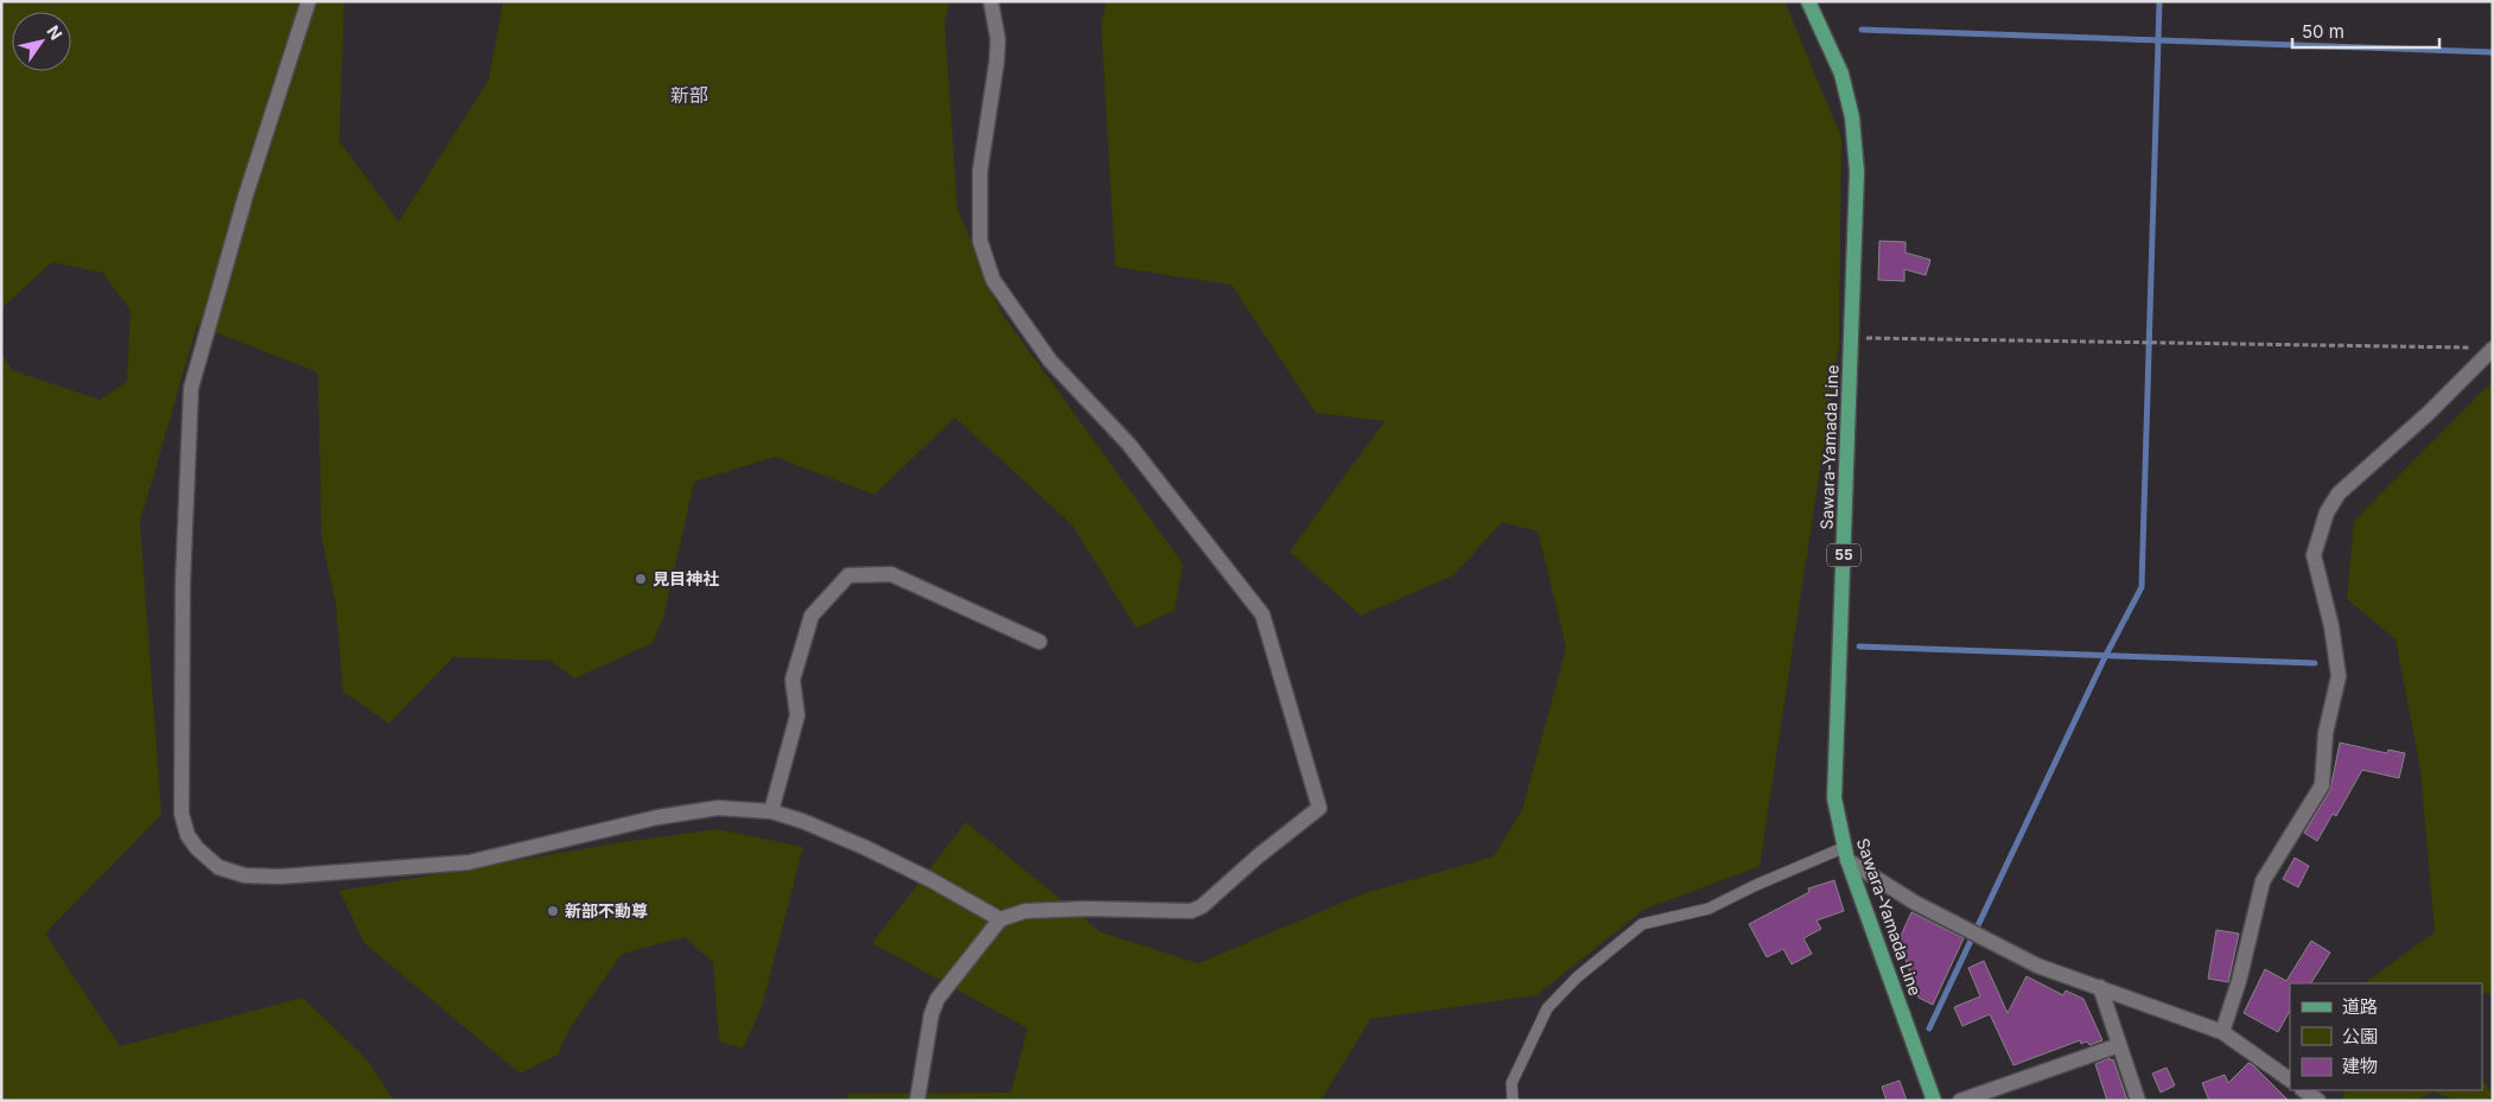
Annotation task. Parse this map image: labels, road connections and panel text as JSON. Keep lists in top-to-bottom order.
{
  "streets": {
    "main road": ["Sawara-Yamada Line", "55"]
  },
  "districts": ["新部"],
  "places": ["見目神社", "新部不動尊"],
  "legend": ["道路", "公園", "建物"],
  "scale_bar": "50 m",
  "north": "top right"
}
